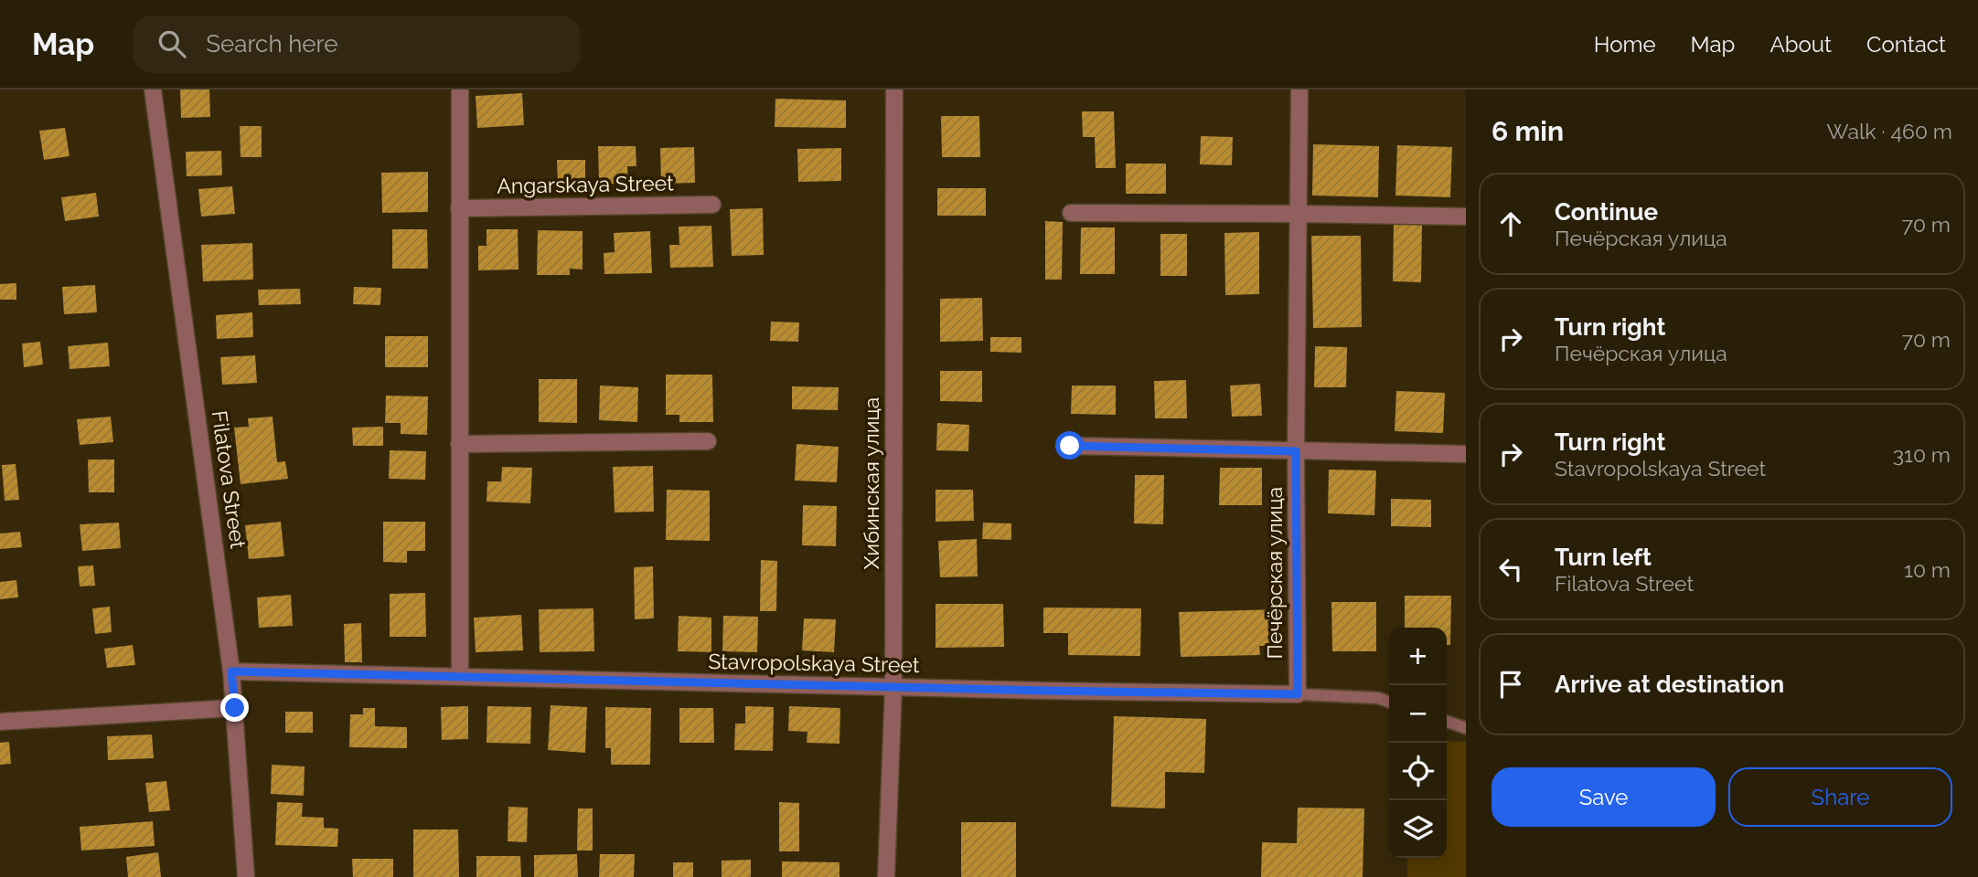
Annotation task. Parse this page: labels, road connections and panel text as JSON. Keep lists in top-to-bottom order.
{
  "streets": {
    "street": [
      "Angarskaya Street",
      "Filatova Street",
      "Хибинская улица",
      "Печёрская улица",
      "Stavropolskaya Street"
    ]
  },
  "crossings": [
    ["Filatova Street", "Stavropolskaya Street"],
    ["Хибинская улица", "Stavropolskaya Street"],
    ["Печёрская улица", "Stavropolskaya Street"]
  ],
  "page": {
    "header": "Map",
    "search": "Search here",
    "nav": [
      "Home",
      "Map",
      "About",
      "Contact"
    ],
    "heading": ["6 min", "Walk · 460 m"],
    "list": [
      ["Continue", "Печёрская улица", "70 m"],
      ["Turn right", "Печёрская улица", "70 m"],
      ["Turn right", "Stavropolskaya Street", "310 m"],
      ["Turn left", "Filatova Street", "10 m"],
      "Arrive at destination"
    ],
    "map_buttons": ["+", "−"],
    "buttons": ["Save", "Share"]
  }
}
